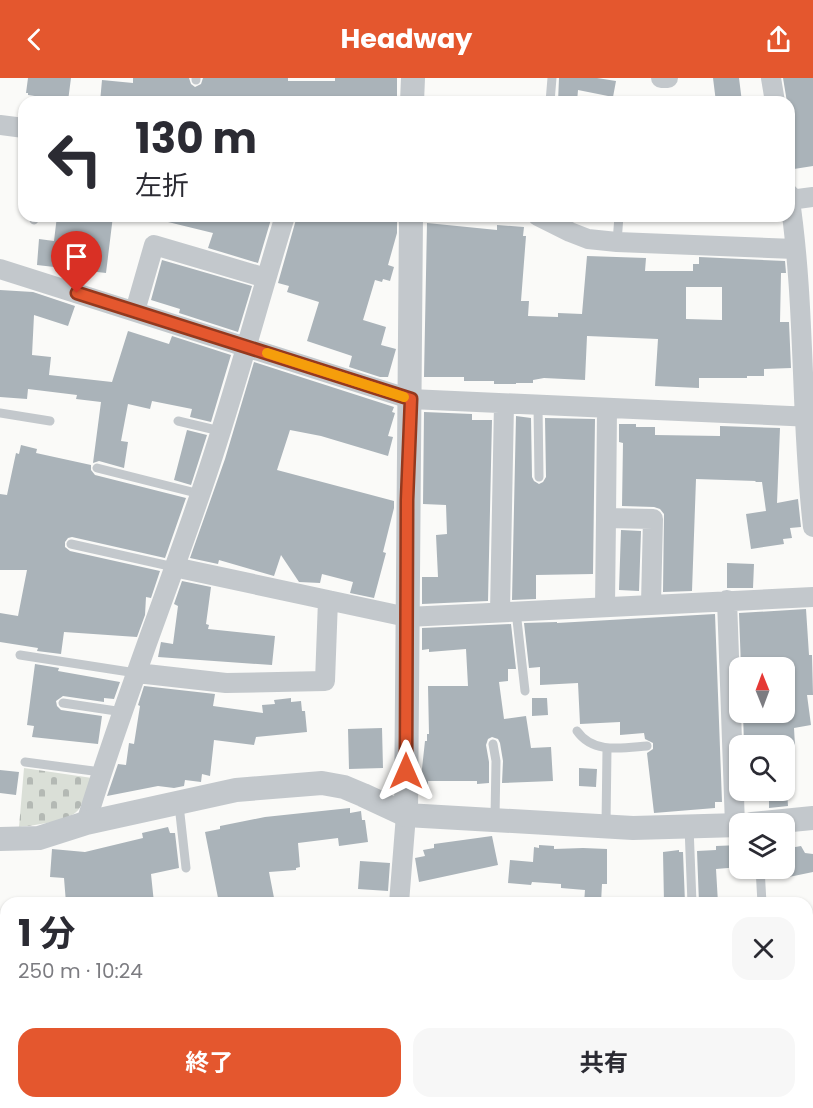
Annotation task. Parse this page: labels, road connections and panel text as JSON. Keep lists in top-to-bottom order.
{
  "north": "top",
  "page": {
    "header": "Headway",
    "turn": ["130 m", "左折"],
    "heading": ["1 分", "250 m · 10:24"],
    "buttons": ["終了", "共有"]
  }
}
